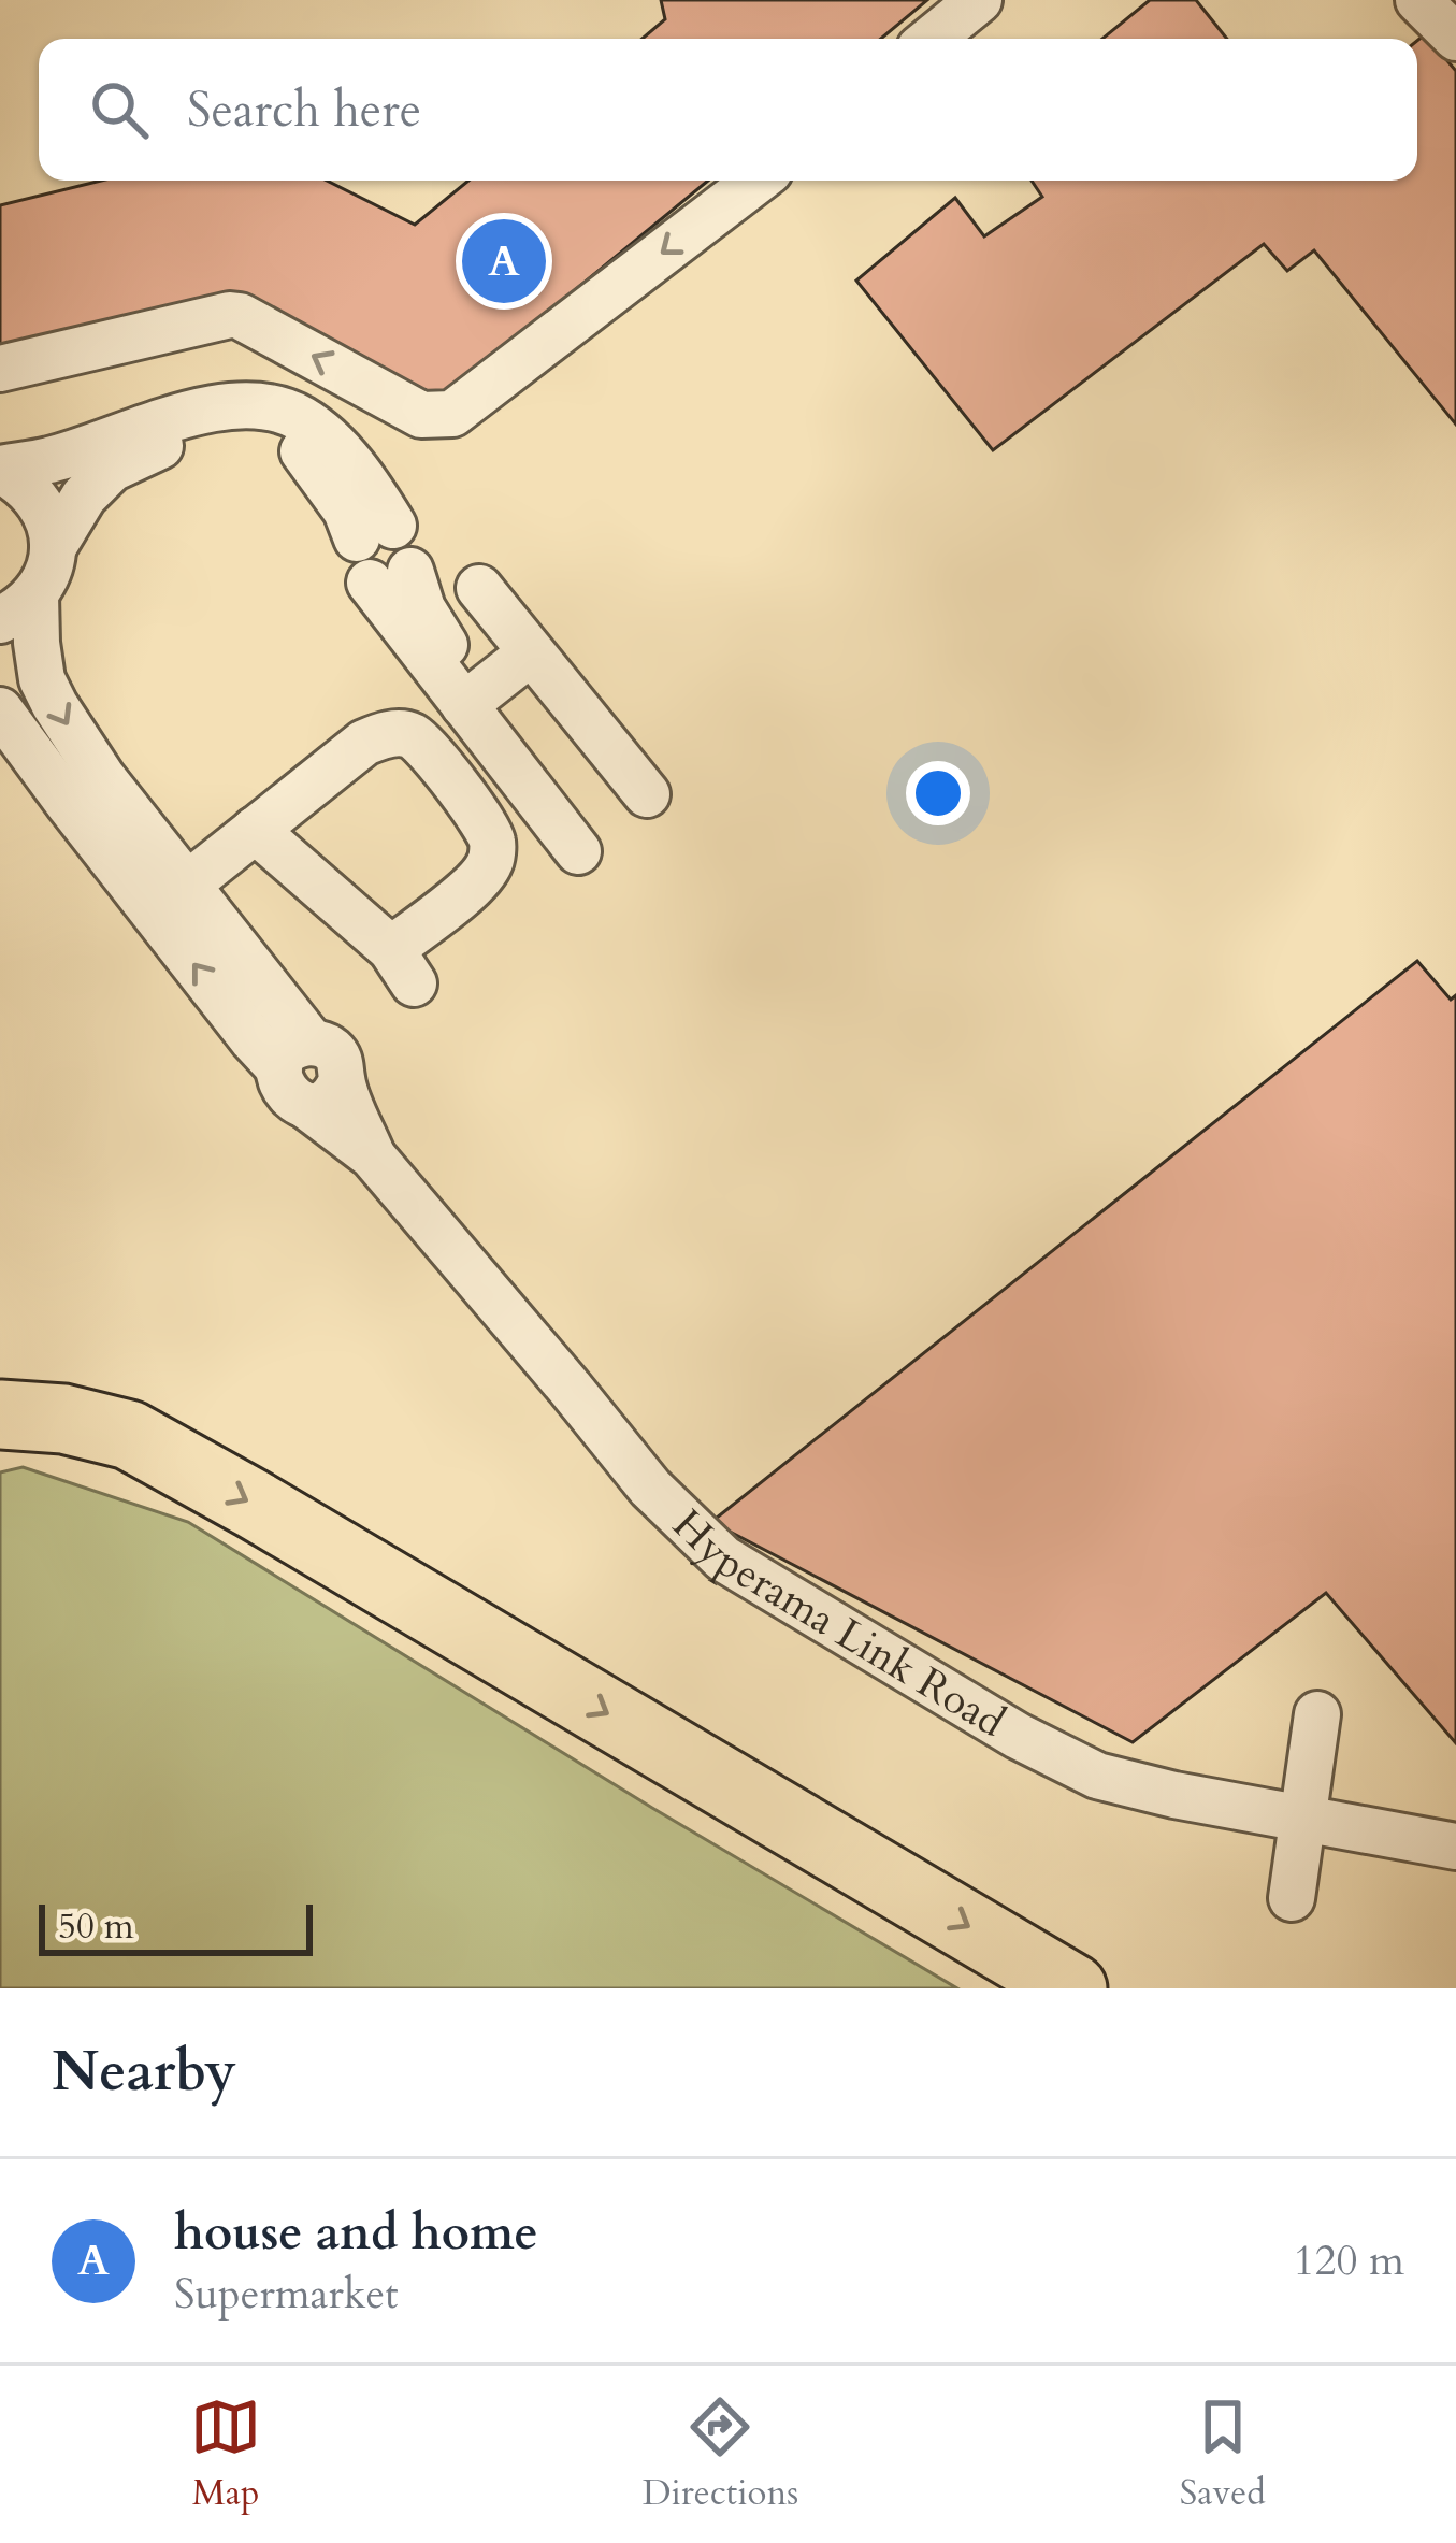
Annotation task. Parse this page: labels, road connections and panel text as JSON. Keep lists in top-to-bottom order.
{
  "streets": {
    "street": ["Hyperama Link Road"]
  },
  "scale_bar": "50 m",
  "page": {
    "search": "Search here",
    "pins": "A",
    "scale": "50 m",
    "heading": "Nearby",
    "list": [
      {
        "mark": "A",
        "name": "house and home",
        "note": "Supermarket",
        "value": "120 m"
      }
    ],
    "nav": ["Map", "Directions", "Saved"]
  }
}
